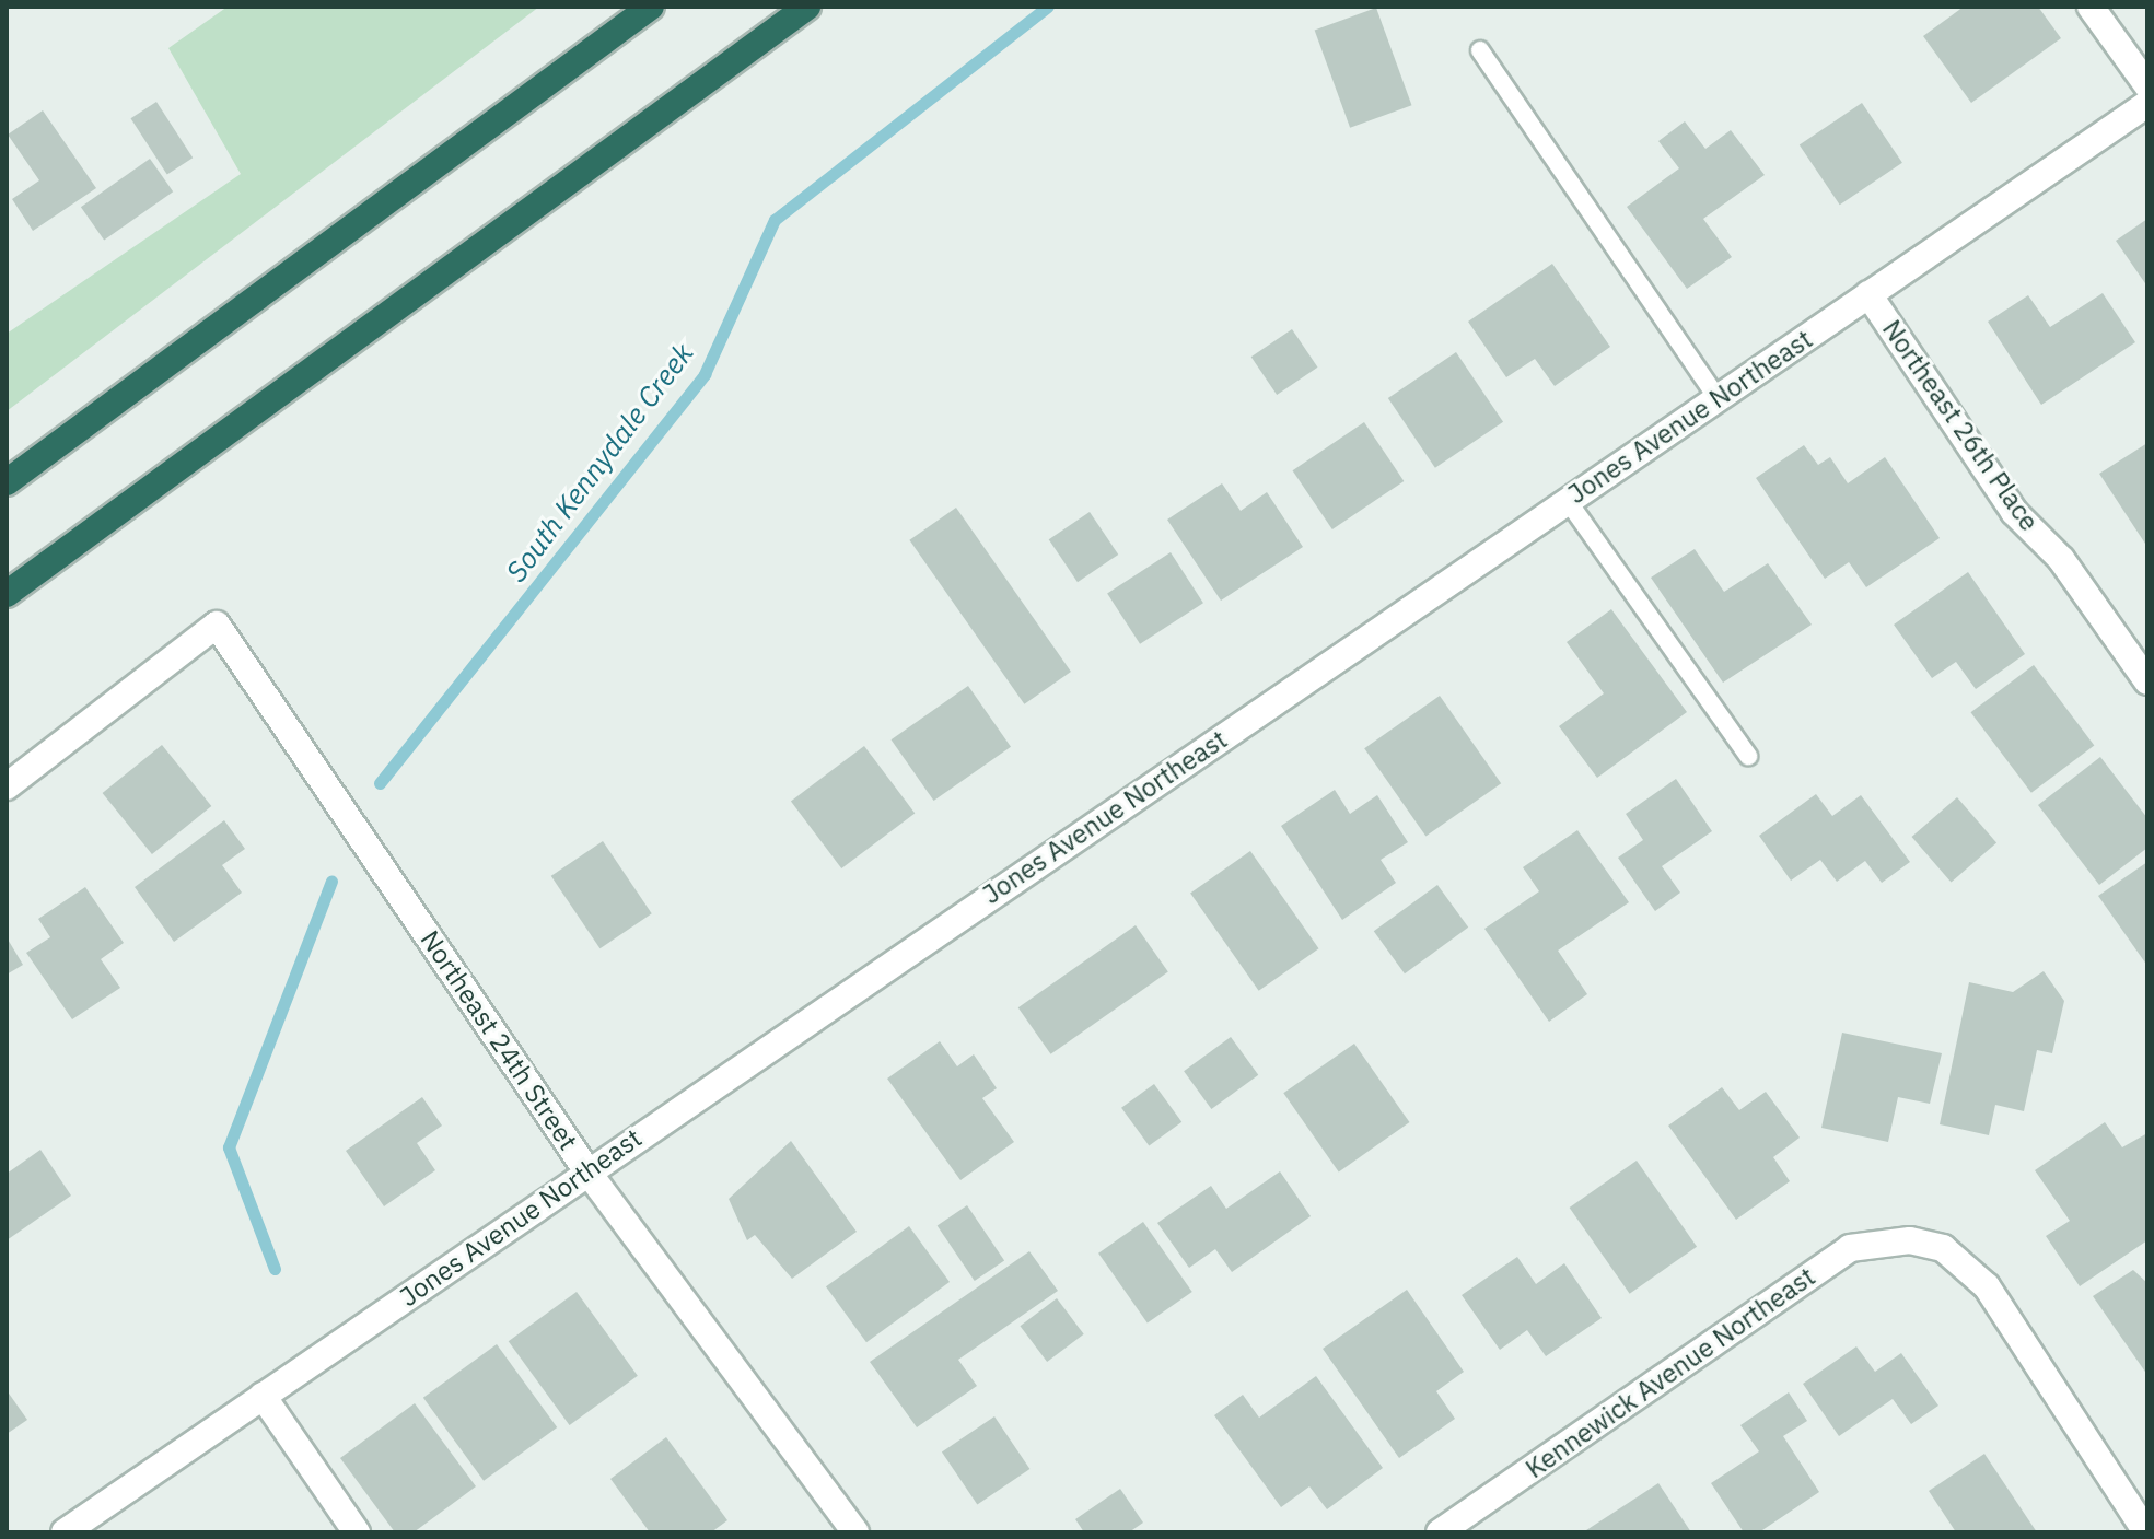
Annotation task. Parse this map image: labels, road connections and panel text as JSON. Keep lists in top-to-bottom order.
{
  "streets": {
    "street": [
      "Jones Avenue Northeast",
      "Northeast 26th Place",
      "Northeast 24th Street",
      "Kennewick Avenue Northeast"
    ]
  },
  "crossings": [
    ["Jones Avenue Northeast", "Northeast 26th Place"],
    ["Jones Avenue Northeast", "Northeast 24th Street"]
  ],
  "water": ["South Kennydale Creek"]
}
